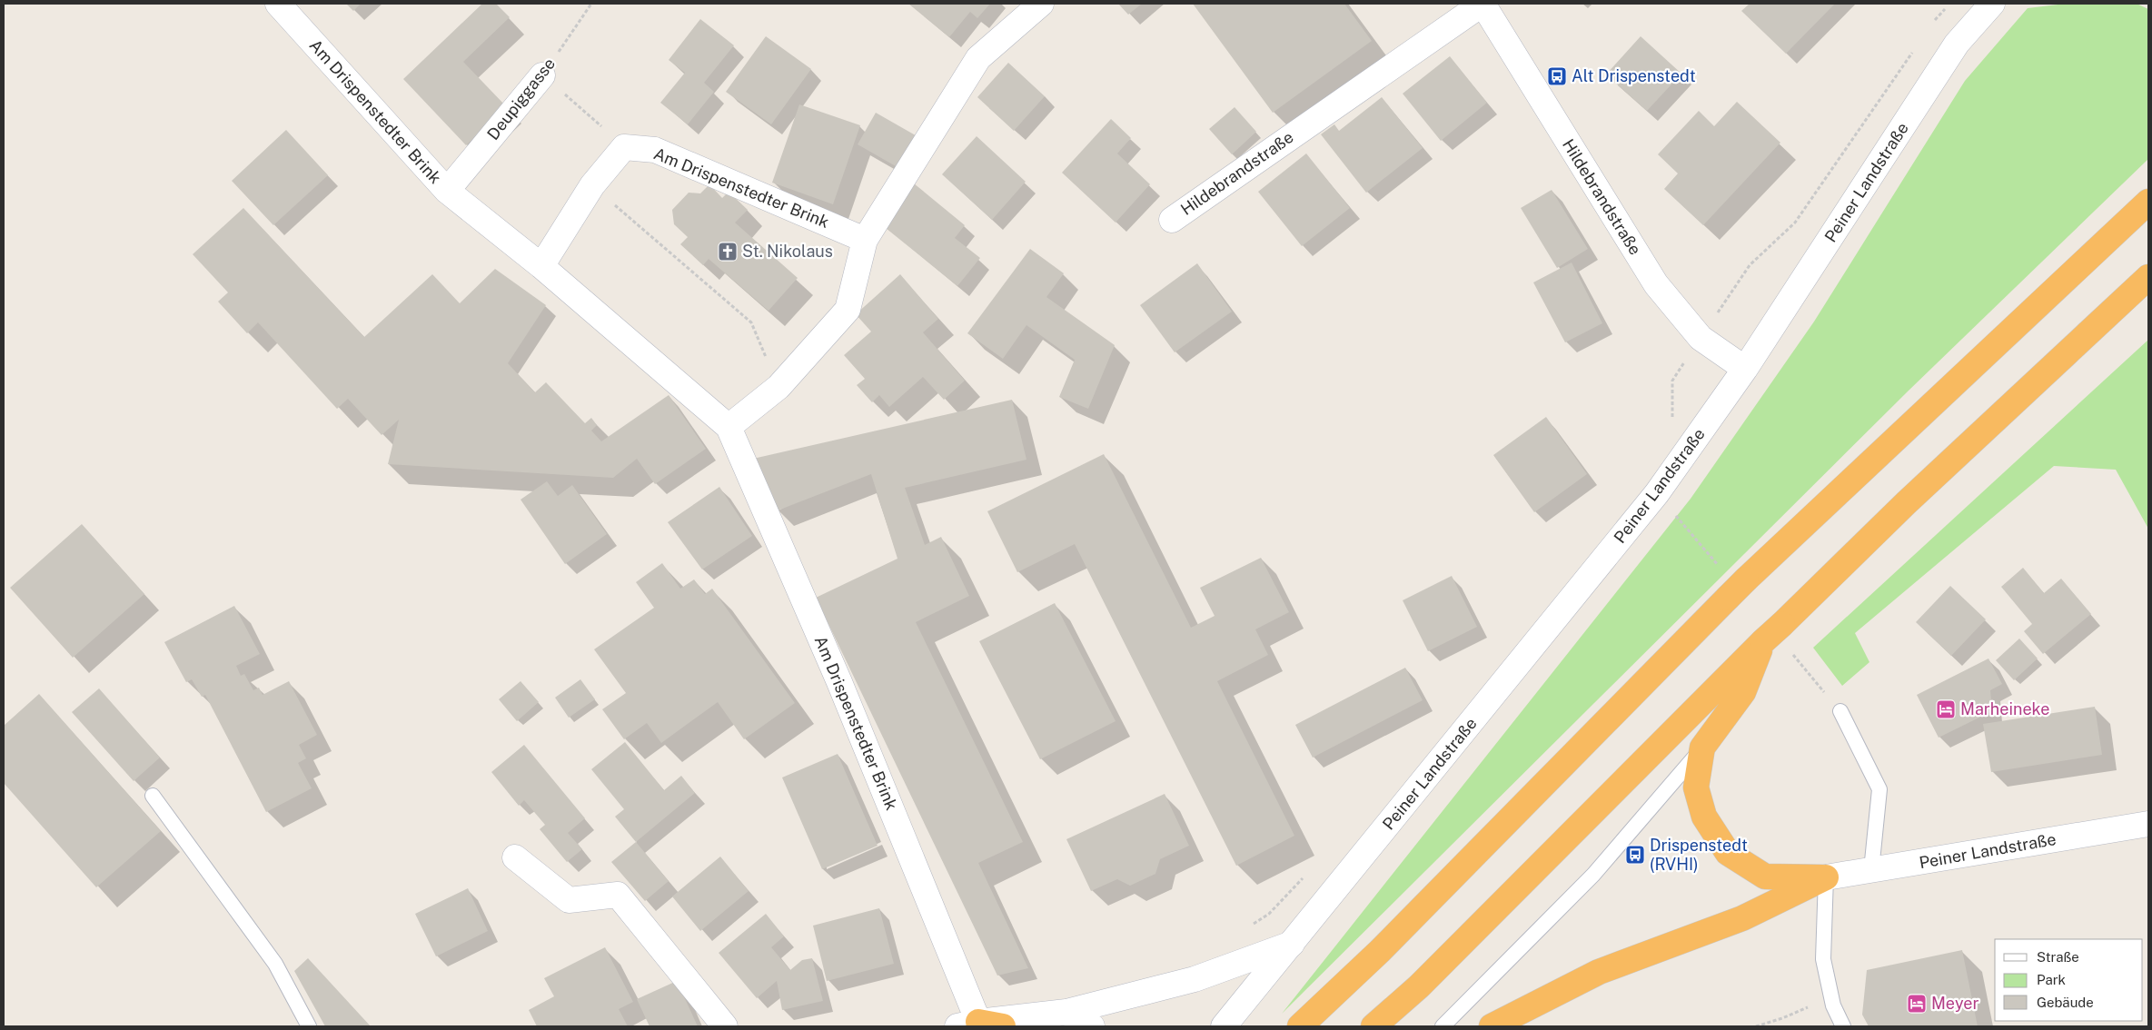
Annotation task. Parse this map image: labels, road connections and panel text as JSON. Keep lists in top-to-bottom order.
{
  "streets": {
    "street": [
      "Deupiggasse",
      "Am Drispenstedter Brink",
      "Hildebrandstraße",
      "Peiner Landstraße"
    ]
  },
  "crossings": [
    ["Deupiggasse", "Am Drispenstedter Brink"],
    ["Hildebrandstraße", "Peiner Landstraße"]
  ],
  "places": {
    "bus stop": ["Alt Drispenstedt", "Drispenstedt (RVHI)"],
    "church": ["St. Nikolaus"],
    "hotel": ["Marheineke", "Meyer"]
  },
  "legend": ["Straße", "Park", "Gebäude"]
}
